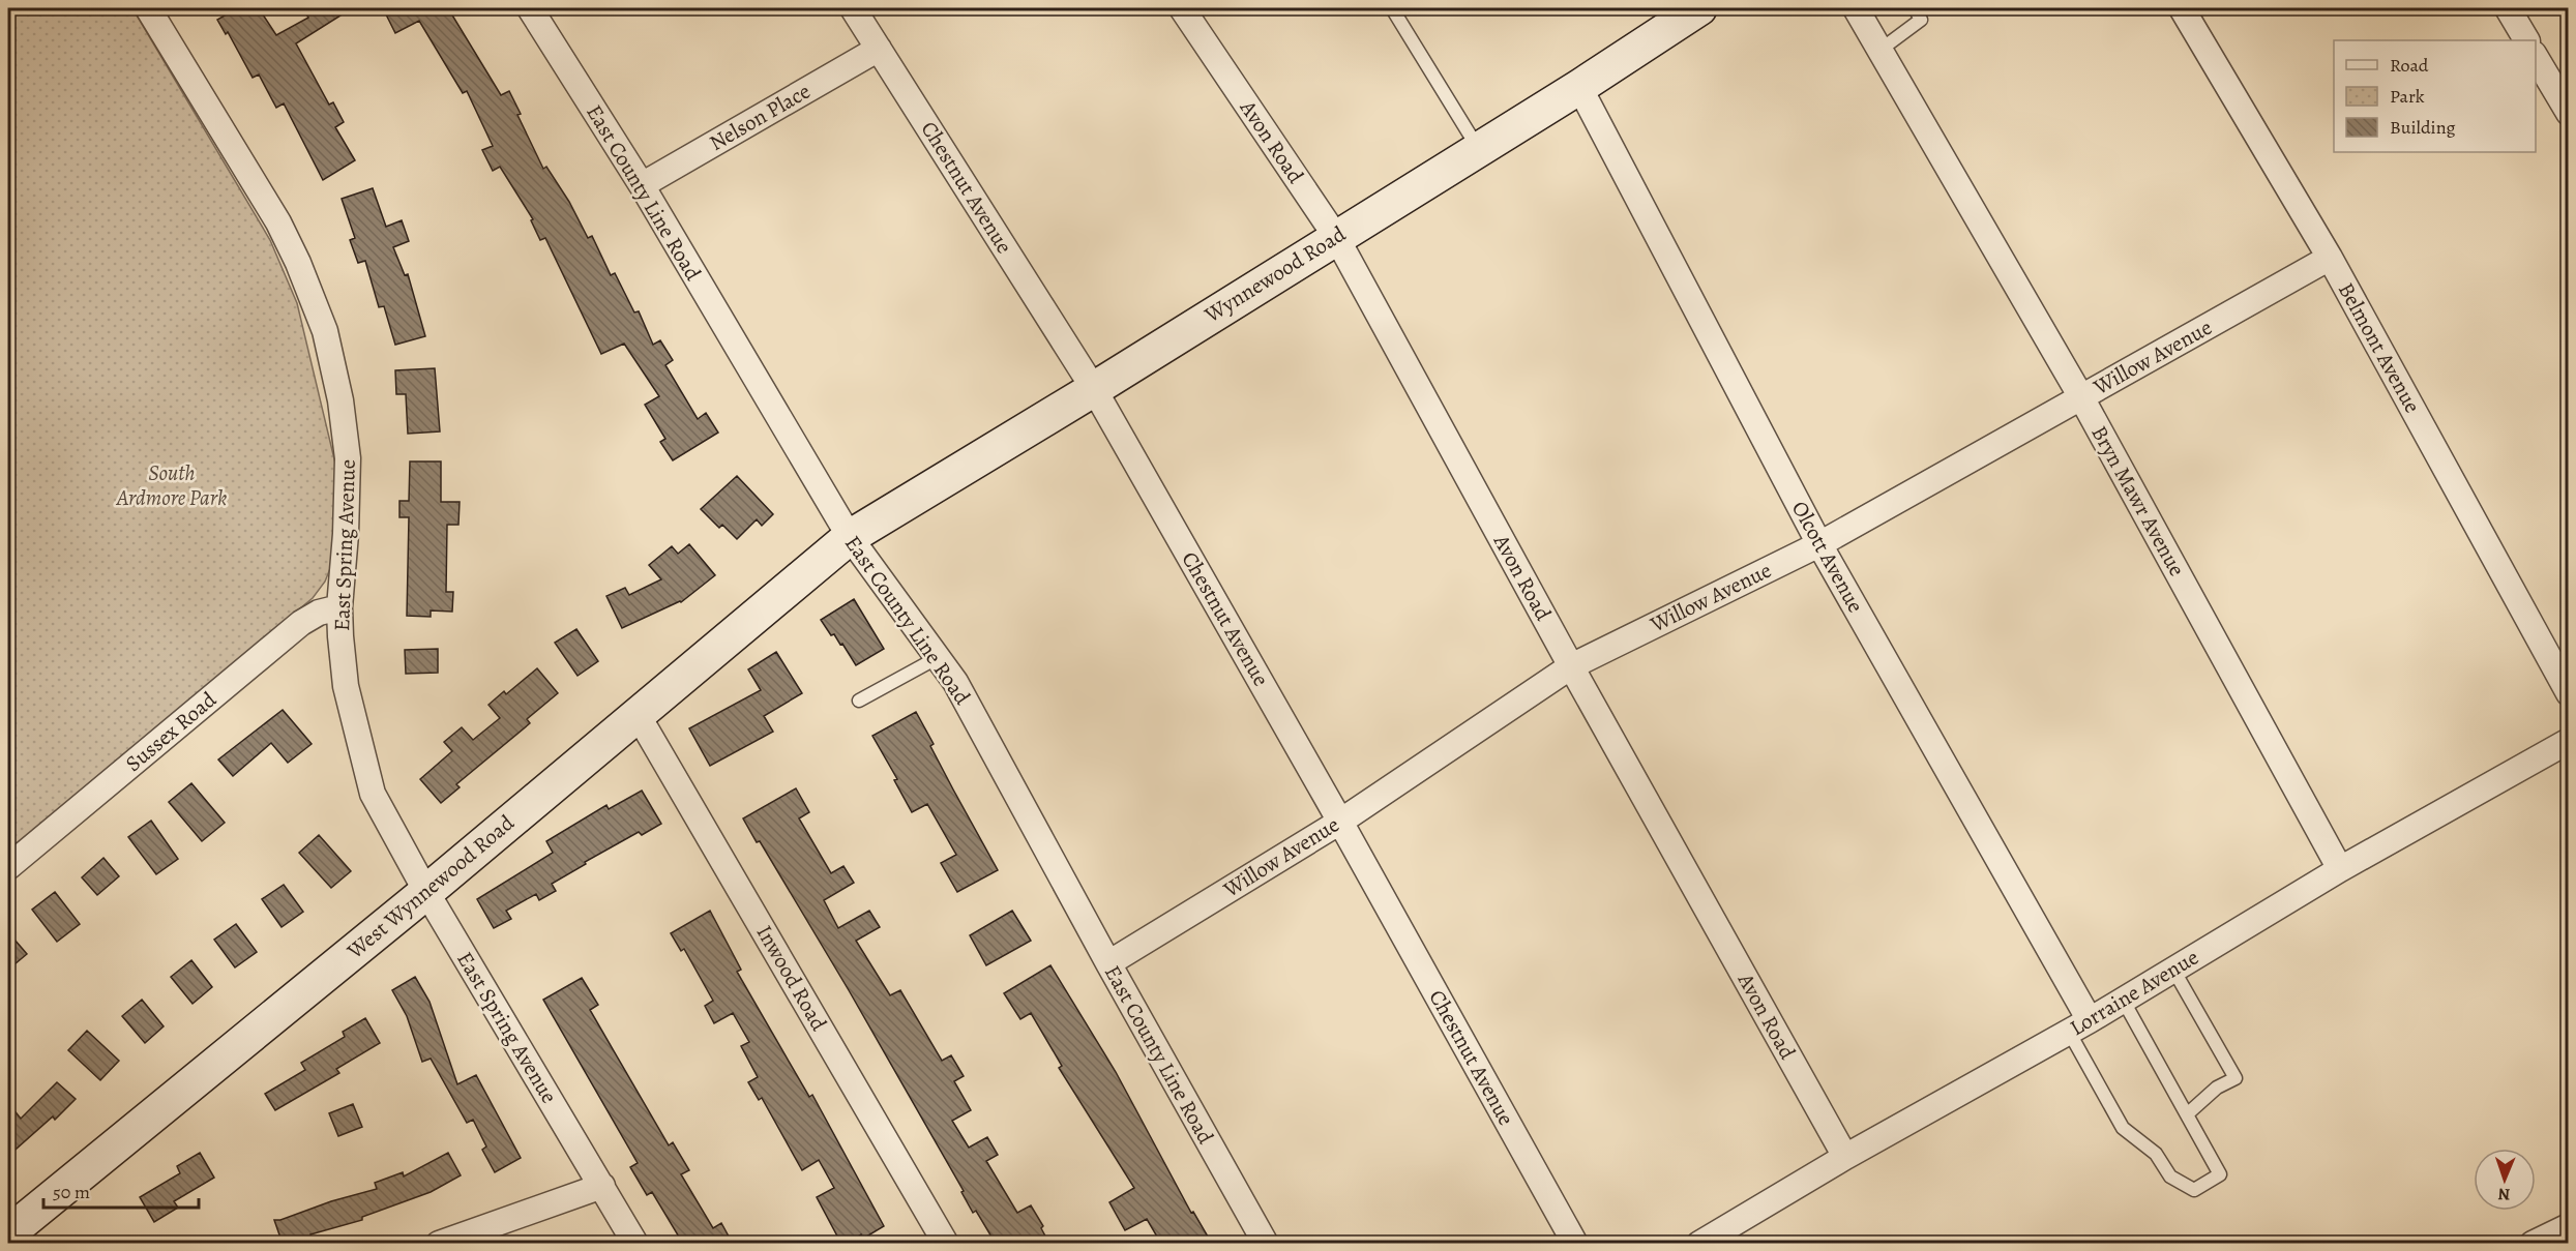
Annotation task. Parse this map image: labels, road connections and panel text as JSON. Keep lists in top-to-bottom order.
{
  "streets": {
    "main road": ["Wynnewood Road", "West Wynnewood Road"],
    "street": [
      "Nelson Place",
      "Avon Road",
      "Chestnut Avenue",
      "East County Line Road",
      "Belmont Avenue",
      "Willow Avenue",
      "Bryn Mawr Avenue",
      "East Spring Avenue",
      "Olcott Avenue",
      "Sussex Road",
      "Inwood Road",
      "Lorraine Avenue"
    ]
  },
  "crossings": [
    ["Nelson Place", "Chestnut Avenue"],
    ["Nelson Place", "East County Line Road"],
    ["Avon Road", "Wynnewood Road"],
    ["Avon Road", "Willow Avenue"],
    ["Avon Road", "Lorraine Avenue"],
    ["Chestnut Avenue", "Wynnewood Road"],
    ["Chestnut Avenue", "Willow Avenue"],
    ["East County Line Road", "Wynnewood Road"],
    ["East County Line Road", "Willow Avenue"],
    ["East County Line Road", "West Wynnewood Road"],
    ["Wynnewood Road", "Olcott Avenue"],
    ["Wynnewood Road", "West Wynnewood Road"],
    ["Belmont Avenue", "Willow Avenue"],
    ["Willow Avenue", "Bryn Mawr Avenue"],
    ["Willow Avenue", "Olcott Avenue"],
    ["Bryn Mawr Avenue", "Lorraine Avenue"],
    ["East Spring Avenue", "Sussex Road"],
    ["East Spring Avenue", "West Wynnewood Road"],
    ["Olcott Avenue", "Lorraine Avenue"],
    ["West Wynnewood Road", "Inwood Road"]
  ],
  "parks": ["South Ardmore Park"],
  "legend": ["Road", "Park", "Building"],
  "scale_bar": "50 m",
  "north": "bottom"
}
